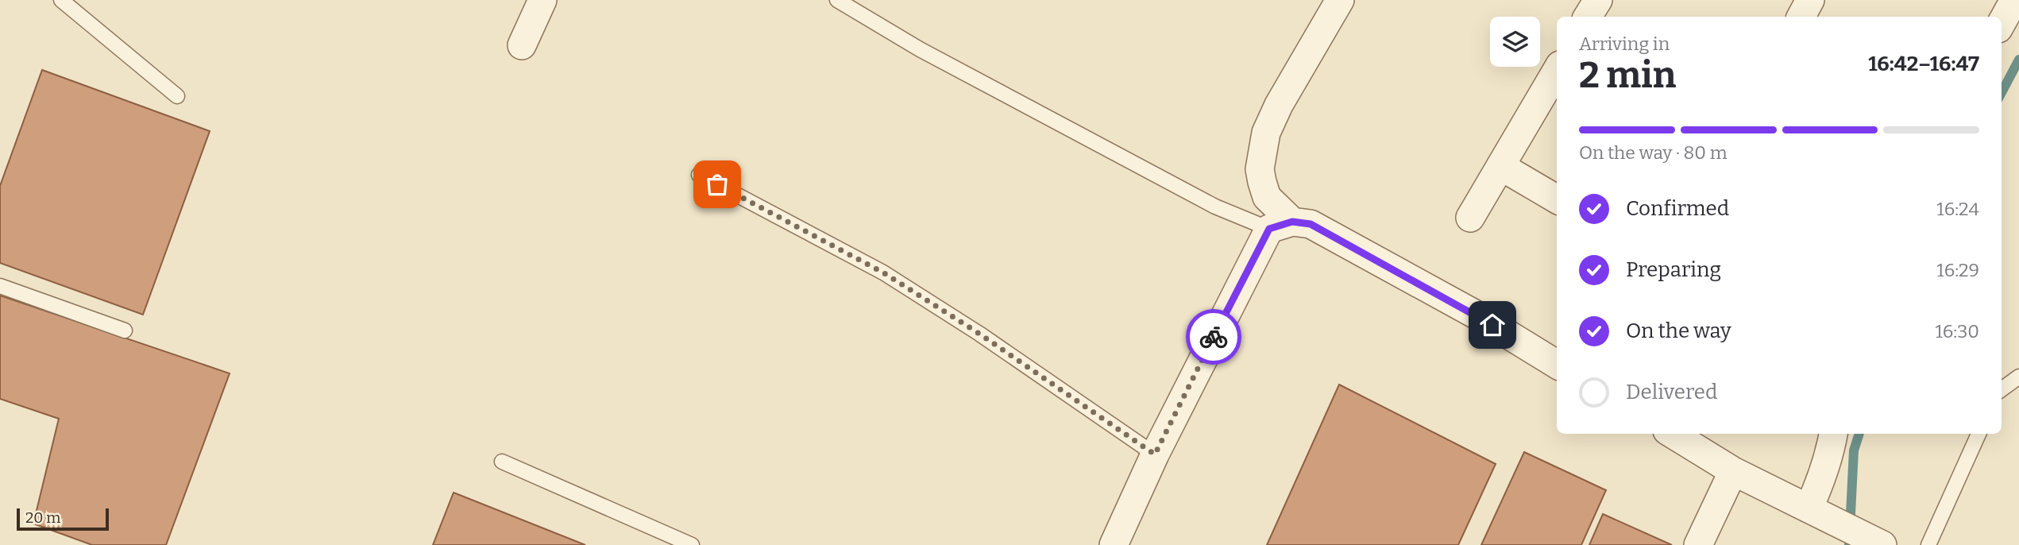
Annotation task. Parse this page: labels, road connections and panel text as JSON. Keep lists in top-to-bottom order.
{
  "scale_bar": "20 m",
  "page": {
    "heading": ["2 min", "Arriving in", "16:42–16:47"],
    "bar": "On the way · 80 m",
    "list": [
      ["Confirmed", "16:24"],
      ["Preparing", "16:29"],
      ["On the way", "16:30"],
      "Delivered"
    ],
    "scale": "20 m"
  }
}
